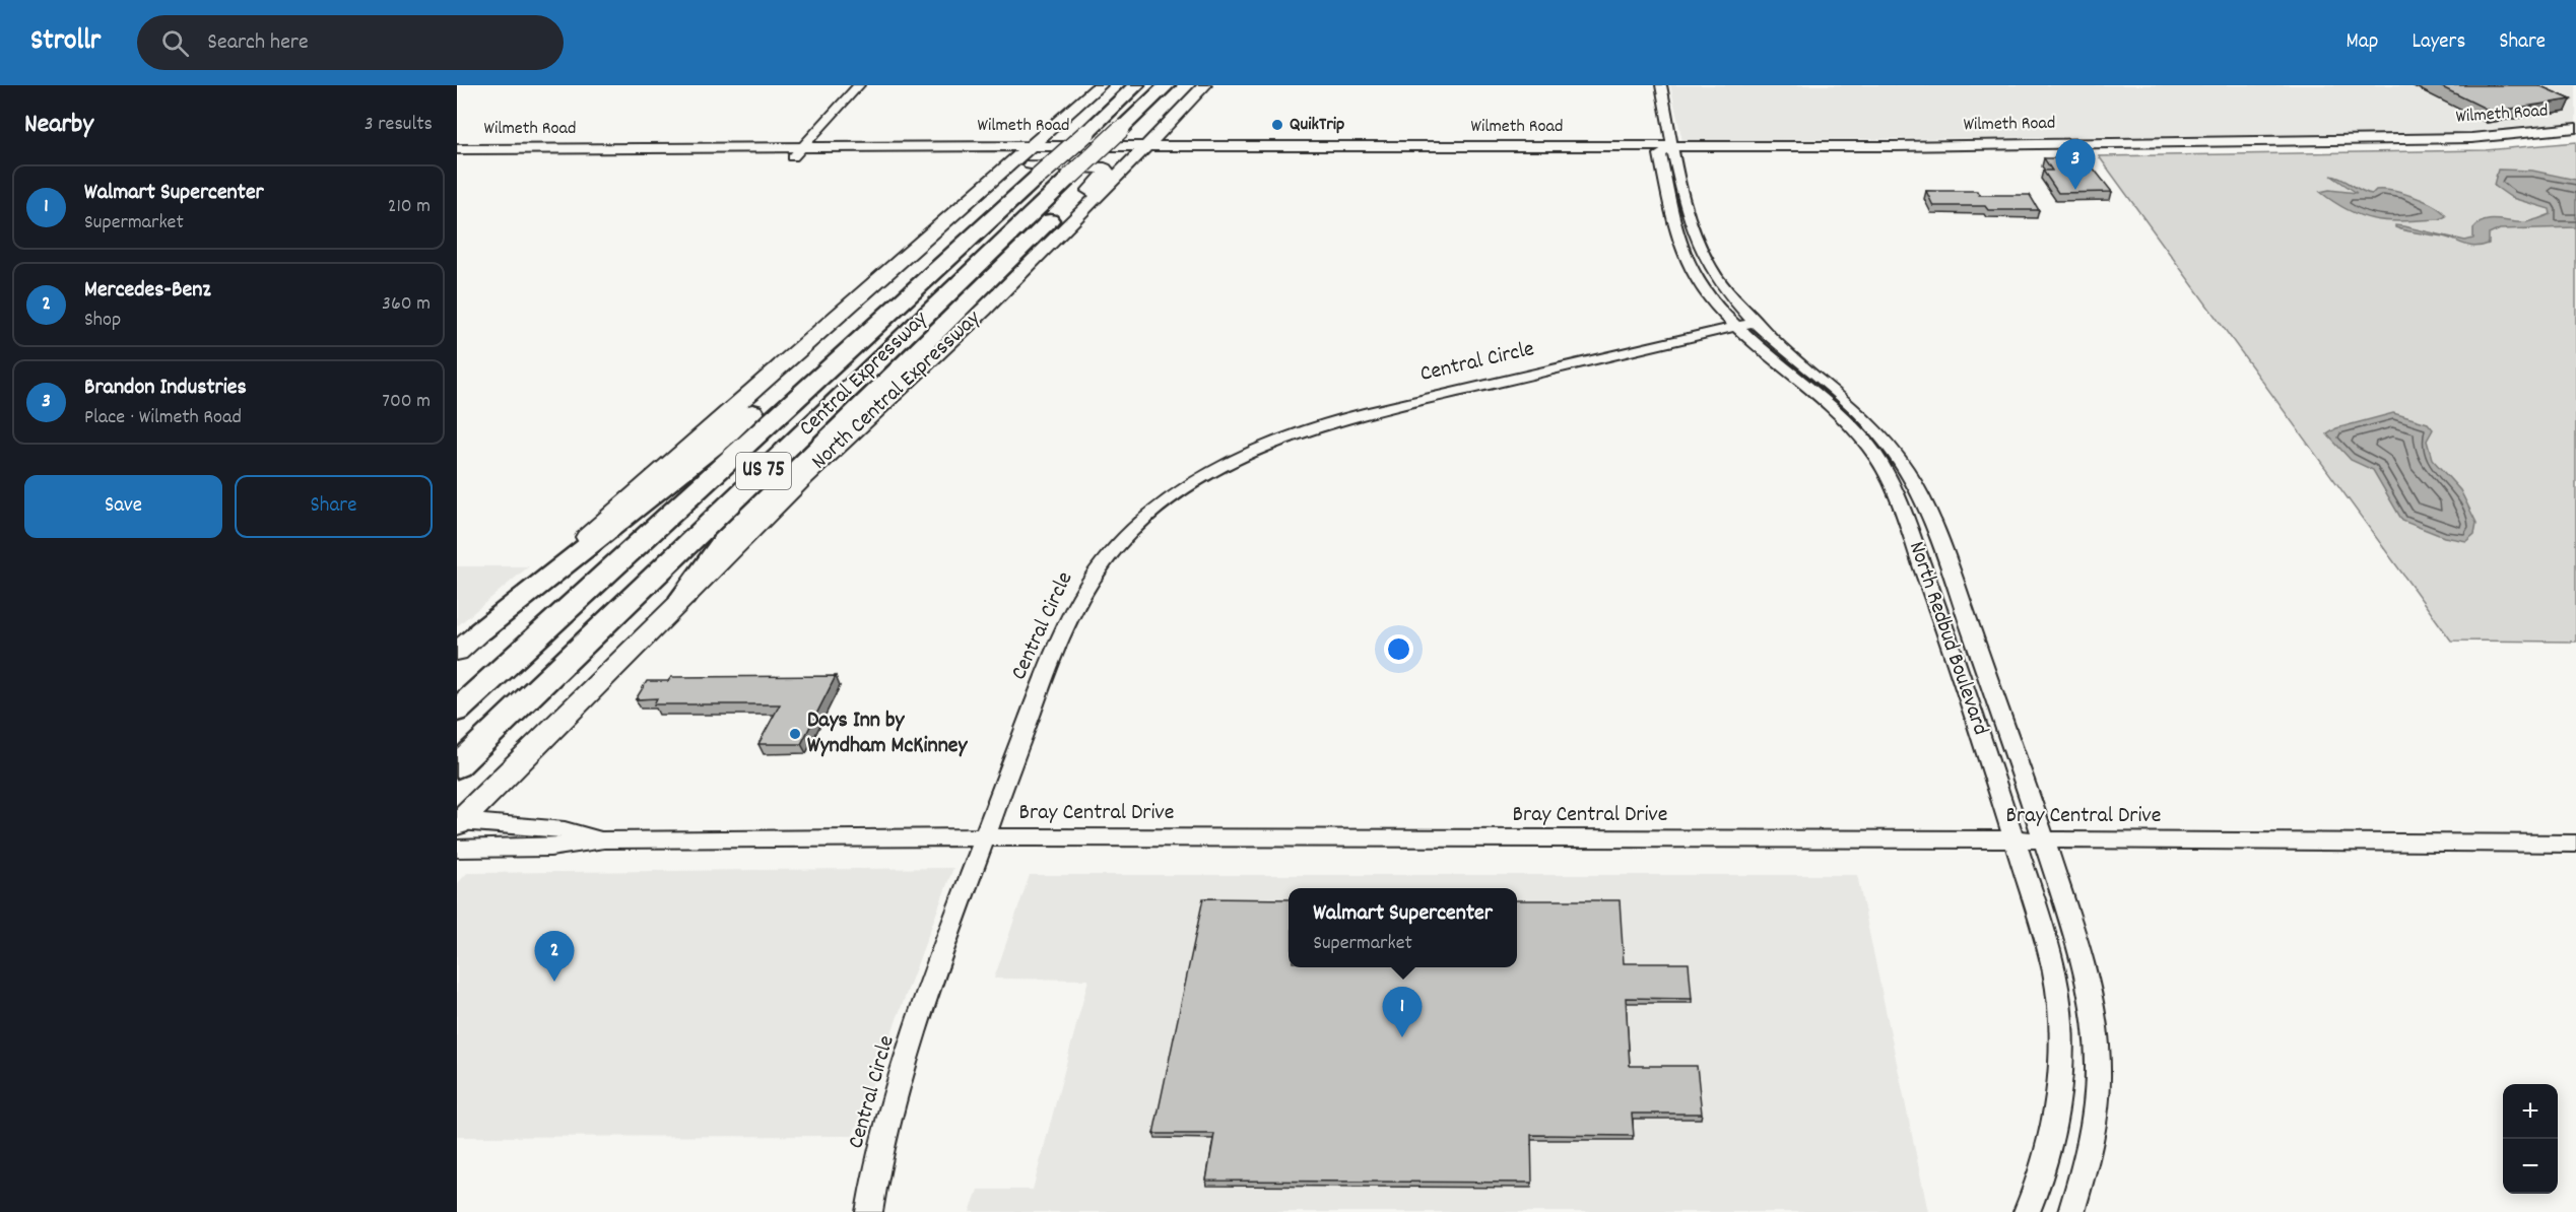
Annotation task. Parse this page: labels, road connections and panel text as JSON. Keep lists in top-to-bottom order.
{
  "streets": {
    "highway": ["Central Expressway", "US 75"],
    "main road": ["Wilmeth Road", "North Central Expressway"],
    "street": ["Central Circle", "North Redbud Boulevard", "Bray Central Drive"]
  },
  "crossings": [
    ["Wilmeth Road", "North Central Expressway"],
    ["Wilmeth Road", "North Redbud Boulevard"],
    ["Central Circle", "North Redbud Boulevard"],
    ["Central Circle", "Bray Central Drive"],
    ["North Central Expressway", "Bray Central Drive"],
    ["North Redbud Boulevard", "Bray Central Drive"]
  ],
  "places": ["QuikTrip", "Days Inn by Wyndham McKinney"],
  "page": {
    "header": "Strollr",
    "search": "Search here",
    "nav": ["Map", "Layers", "Share"],
    "heading": ["Nearby", "3 results"],
    "pins": ["3", "2", "1"],
    "list": [
      {
        "mark": "1",
        "name": "Walmart Supercenter",
        "note": "Supermarket",
        "value": "210 m"
      },
      {
        "mark": "2",
        "name": "Mercedes-Benz",
        "note": "Shop",
        "value": "360 m"
      },
      {
        "mark": "3",
        "name": "Brandon Industries",
        "note": "Place · Wilmeth Road",
        "value": "700 m"
      }
    ],
    "buttons": ["Save", "Share"],
    "popup": ["Walmart Supercenter", "Supermarket"],
    "map_buttons": ["+", "−"]
  }
}
